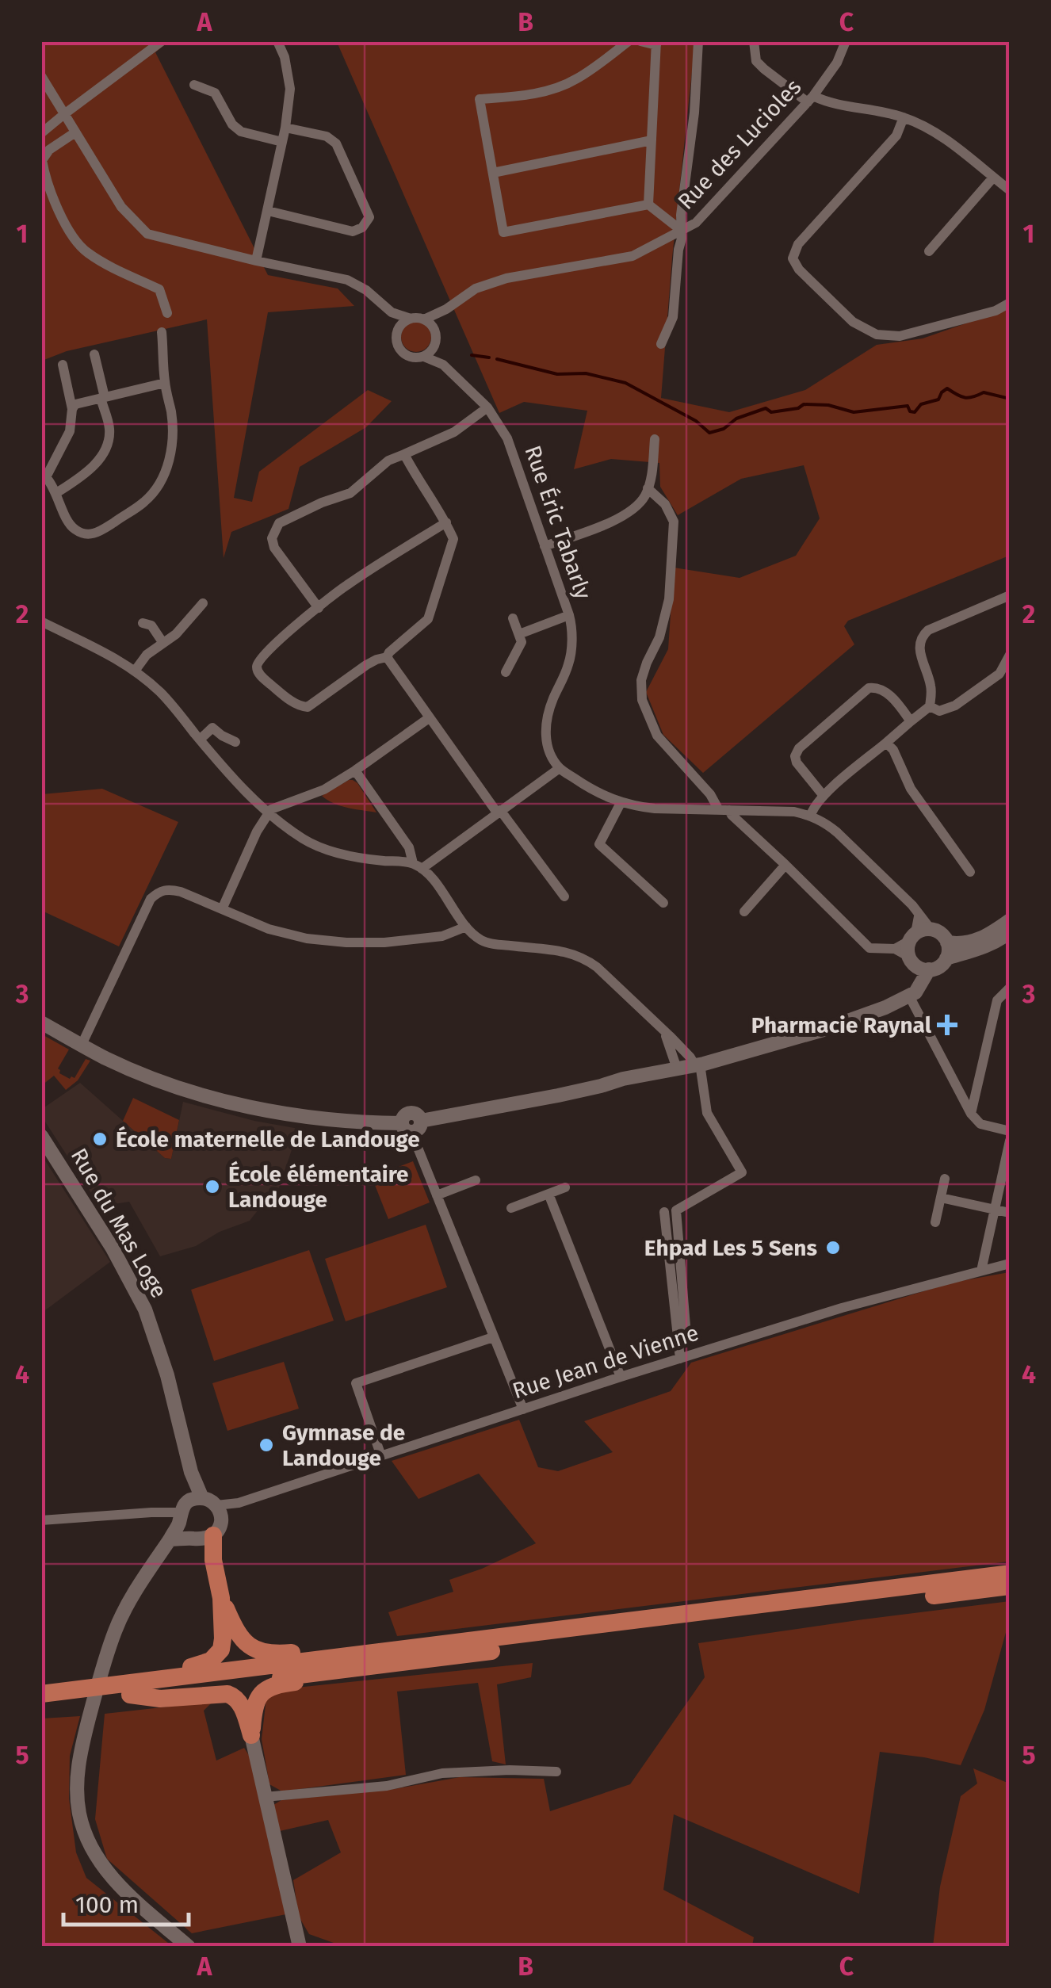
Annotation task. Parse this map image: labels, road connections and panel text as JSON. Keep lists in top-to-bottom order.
{
  "streets": {
    "main road": ["Rue du Mas Loge"],
    "street": ["Rue des Lucioles", "Rue Éric Tabarly", "Rue Jean de Vienne"]
  },
  "crossings": [
    ["Rue du Mas Loge", "Rue Jean de Vienne"]
  ],
  "places": {
    "health": ["Pharmacie Raynal"],
    "other": [
      "École maternelle de Landouge",
      "École élémentaire Landouge",
      "Ehpad Les 5 Sens",
      "Gymnase de Landouge"
    ]
  },
  "scale_bar": "100 m",
  "grid": {
    "columns": ["A", "B", "C"],
    "rows": [
      "1",
      "2",
      "3",
      "4",
      "5"
    ]
  }
}
